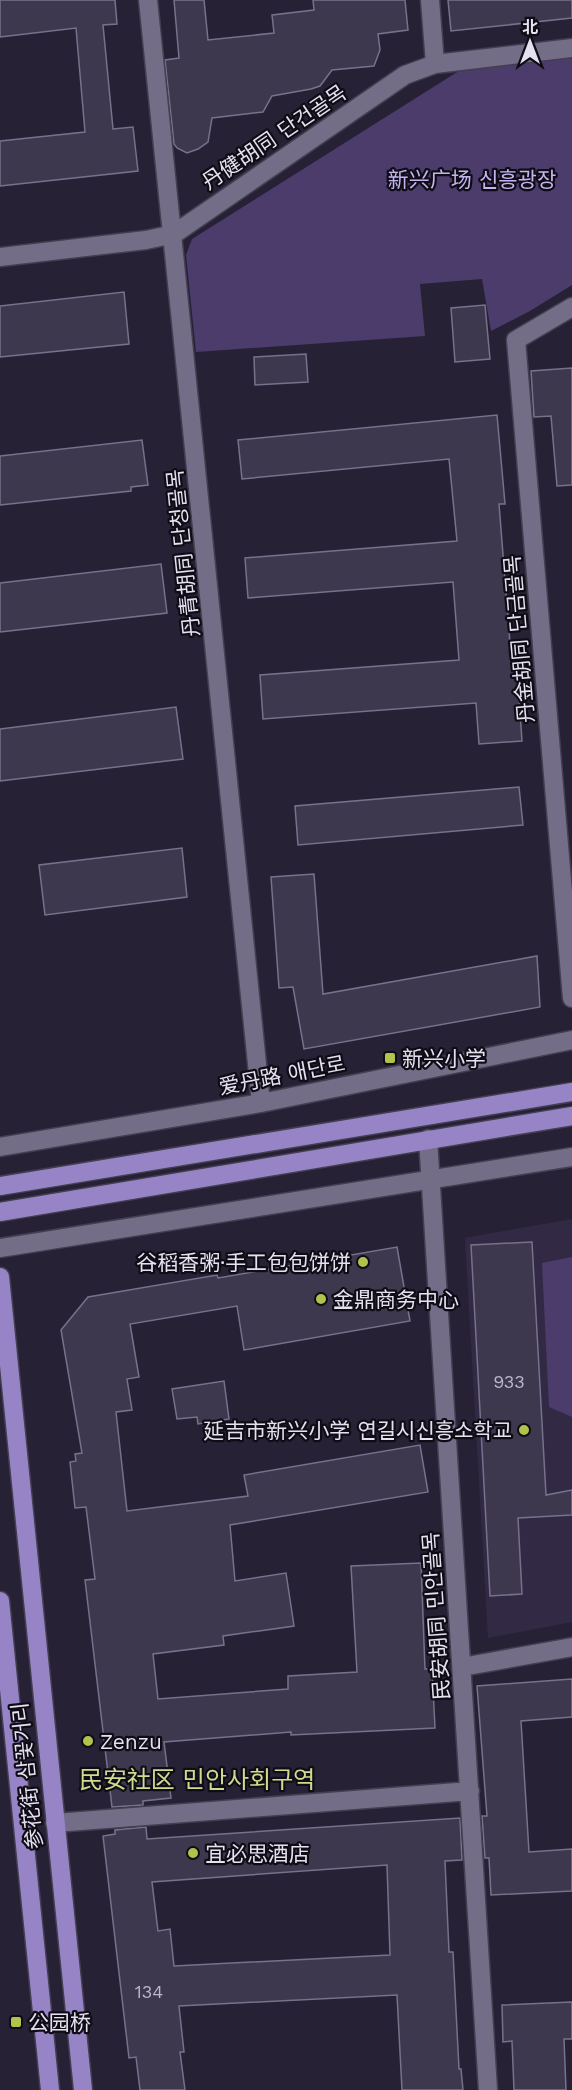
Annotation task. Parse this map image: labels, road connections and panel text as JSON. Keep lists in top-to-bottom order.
{
  "streets": {
    "main road": ["参花街 삼꽃거리"],
    "street": [
      "丹健胡同 단건골목",
      "丹青胡同 단청골목",
      "丹金胡同 단금골목",
      "爱丹路 애단로",
      "民安胡同 민안골목"
    ]
  },
  "crossings": [
    ["丹健胡同 단건골목", "丹青胡同 단청골목"],
    ["丹青胡同 단청골목", "爱丹路 애단로"]
  ],
  "districts": ["民安社区 민안사회구역"],
  "parks": ["新兴广场 신흥광장"],
  "places": {
    "transit": ["新兴小学", "公园桥"],
    "other": [
      "谷稻香粥·手工包包饼饼",
      "金鼎商务中心",
      "延吉市新兴小学 연길시신흥소학교",
      "Zenzu",
      "宜必思酒店"
    ]
  },
  "house_numbers": ["933", "134"],
  "north": "top"
}
